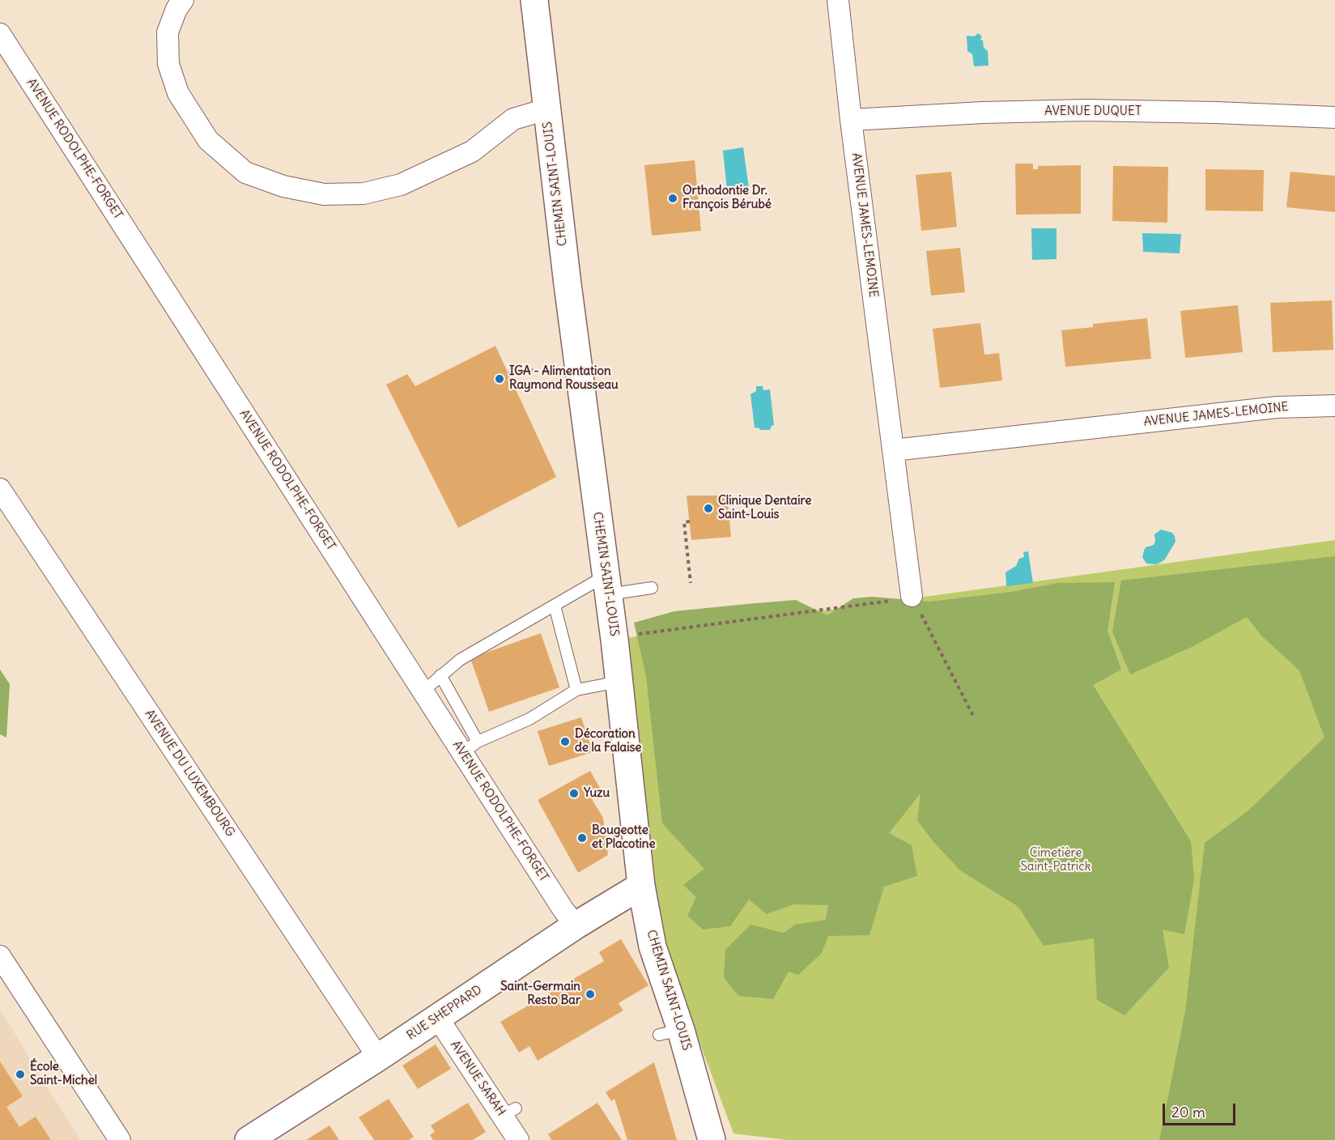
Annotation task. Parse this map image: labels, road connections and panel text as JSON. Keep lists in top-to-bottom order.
{
  "streets": {
    "street": [
      "AVENUE DUQUET",
      "AVENUE RODOLPHE-FORGET",
      "CHEMIN SAINT-LOUIS",
      "AVENUE JAMES-LEMOINE",
      "AVENUE DU LUXEMBOURG",
      "RUE SHEPPARD",
      "AVENUE SARAH"
    ]
  },
  "crossings": [
    ["AVENUE DUQUET", "AVENUE JAMES-LEMOINE"],
    ["AVENUE RODOLPHE-FORGET", "RUE SHEPPARD"],
    ["CHEMIN SAINT-LOUIS", "RUE SHEPPARD"],
    ["AVENUE DU LUXEMBOURG", "RUE SHEPPARD"],
    ["RUE SHEPPARD", "AVENUE SARAH"]
  ],
  "parks": ["Cimetière Saint-Patrick"],
  "places": [
    "Orthodontie Dr. François Bérubé",
    "IGA - Alimentation Raymond Rousseau",
    "Clinique Dentaire Saint-Louis",
    "Décoration de la Falaise",
    "Yuzu",
    "Bougeotte et Placotine",
    "Saint-Germain Resto Bar",
    "École Saint-Michel"
  ],
  "scale_bar": "20 m"
}
